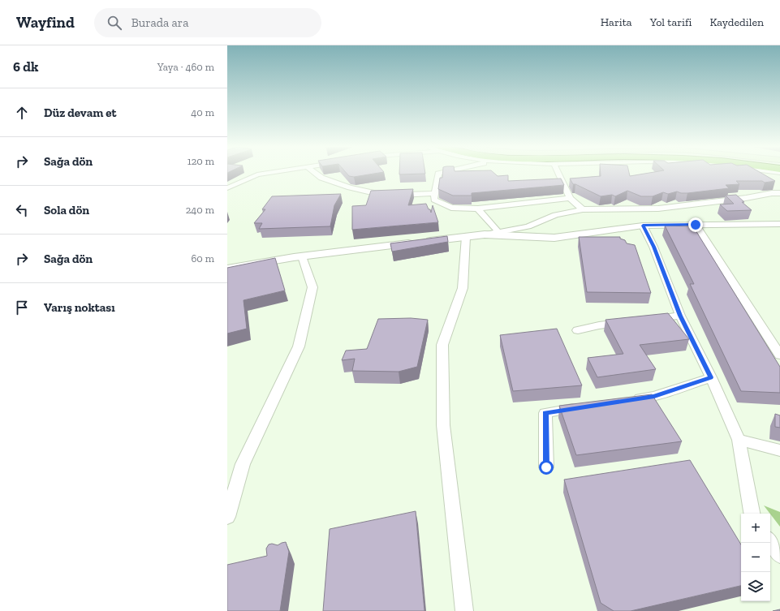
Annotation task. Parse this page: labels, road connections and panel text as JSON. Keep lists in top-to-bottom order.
{
  "page": {
    "header": "Wayfind",
    "search": "Burada ara",
    "nav": ["Harita", "Yol tarifi", "Kaydedilen"],
    "heading": ["6 dk", "Yaya · 460 m"],
    "list": [
      ["Düz devam et", "40 m"],
      ["Sağa dön", "120 m"],
      ["Sola dön", "240 m"],
      ["Sağa dön", "60 m"],
      "Varış noktası"
    ],
    "map_buttons": ["+", "−"]
  }
}
